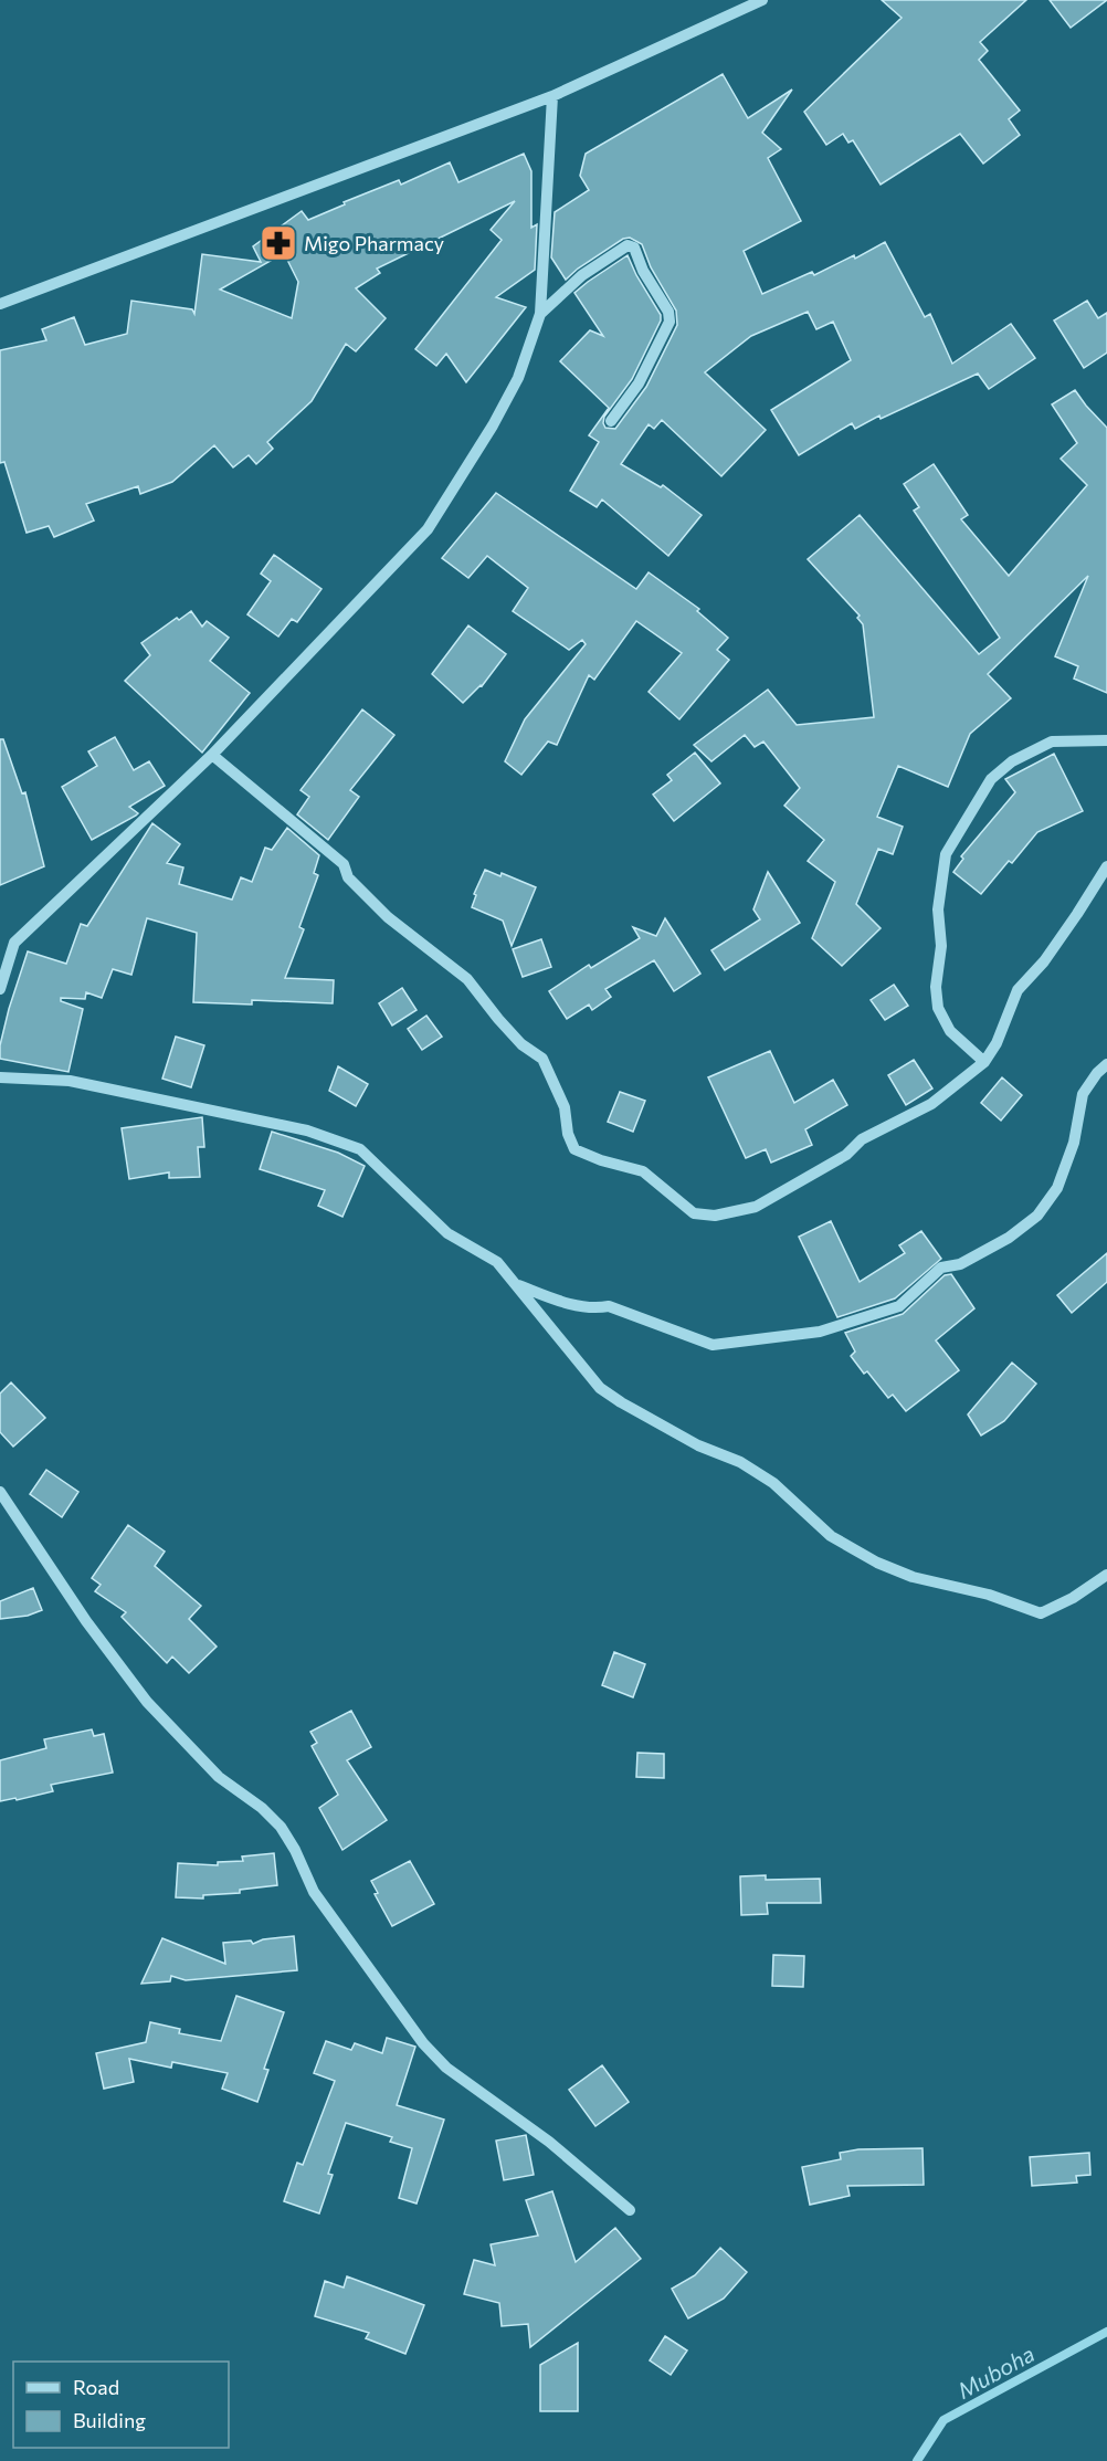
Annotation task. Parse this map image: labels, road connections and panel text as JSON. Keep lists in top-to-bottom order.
{
  "water": ["Muboha"],
  "places": {
    "pharmacy": ["Migo Pharmacy"]
  },
  "legend": ["Road", "Building"]
}
